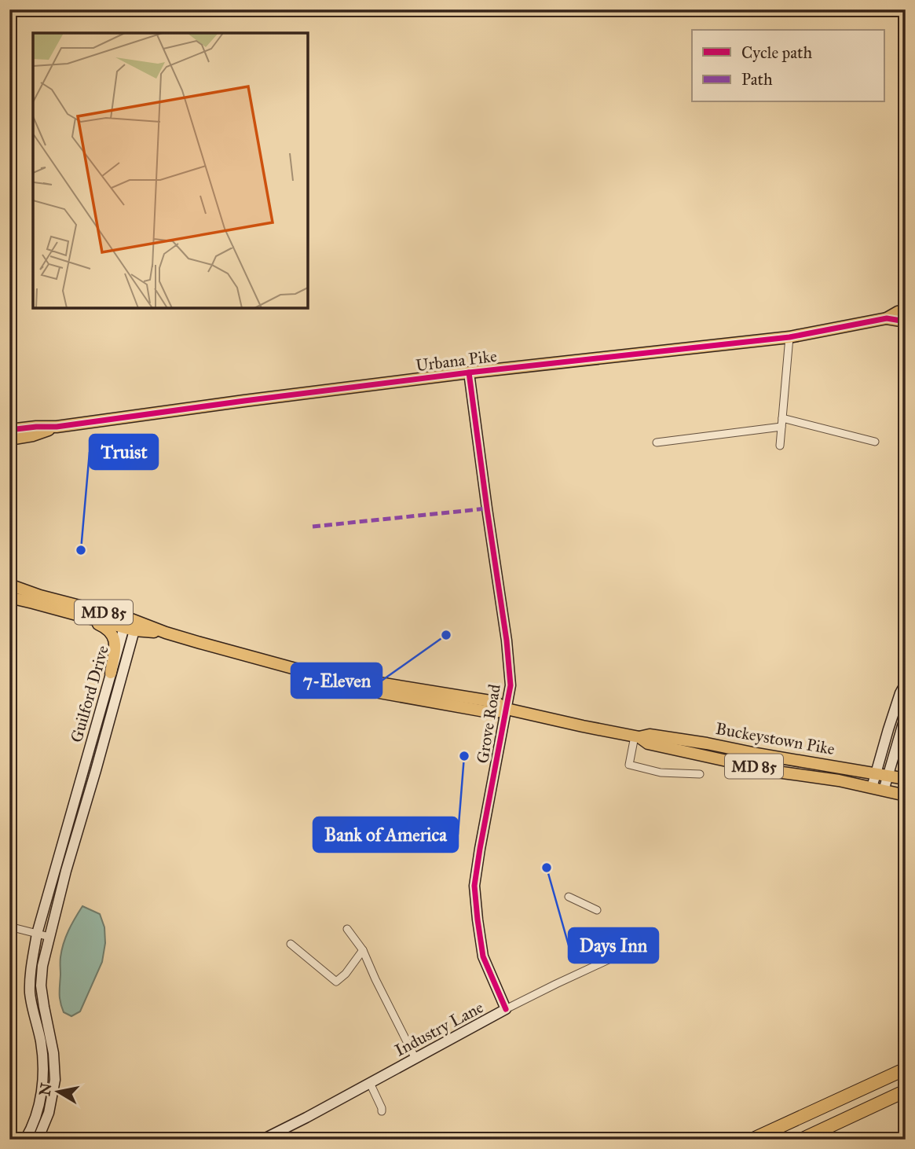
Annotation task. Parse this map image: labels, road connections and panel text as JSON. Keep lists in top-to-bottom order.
{
  "streets": {
    "main road": [
      "Urbana Pike",
      "MD 85",
      "Guilford Drive",
      "Grove Road",
      "Buckeystown Pike",
      "Industry Lane"
    ]
  },
  "crossings": [
    ["Urbana Pike", "Grove Road"],
    ["Guilford Drive", "Buckeystown Pike"],
    ["Grove Road", "Buckeystown Pike"],
    ["Grove Road", "Industry Lane"]
  ],
  "places": [
    "Truist",
    "7-Eleven",
    "Bank of America",
    "Days Inn"
  ],
  "legend": ["Cycle path", "Path"],
  "north": "left"
}
